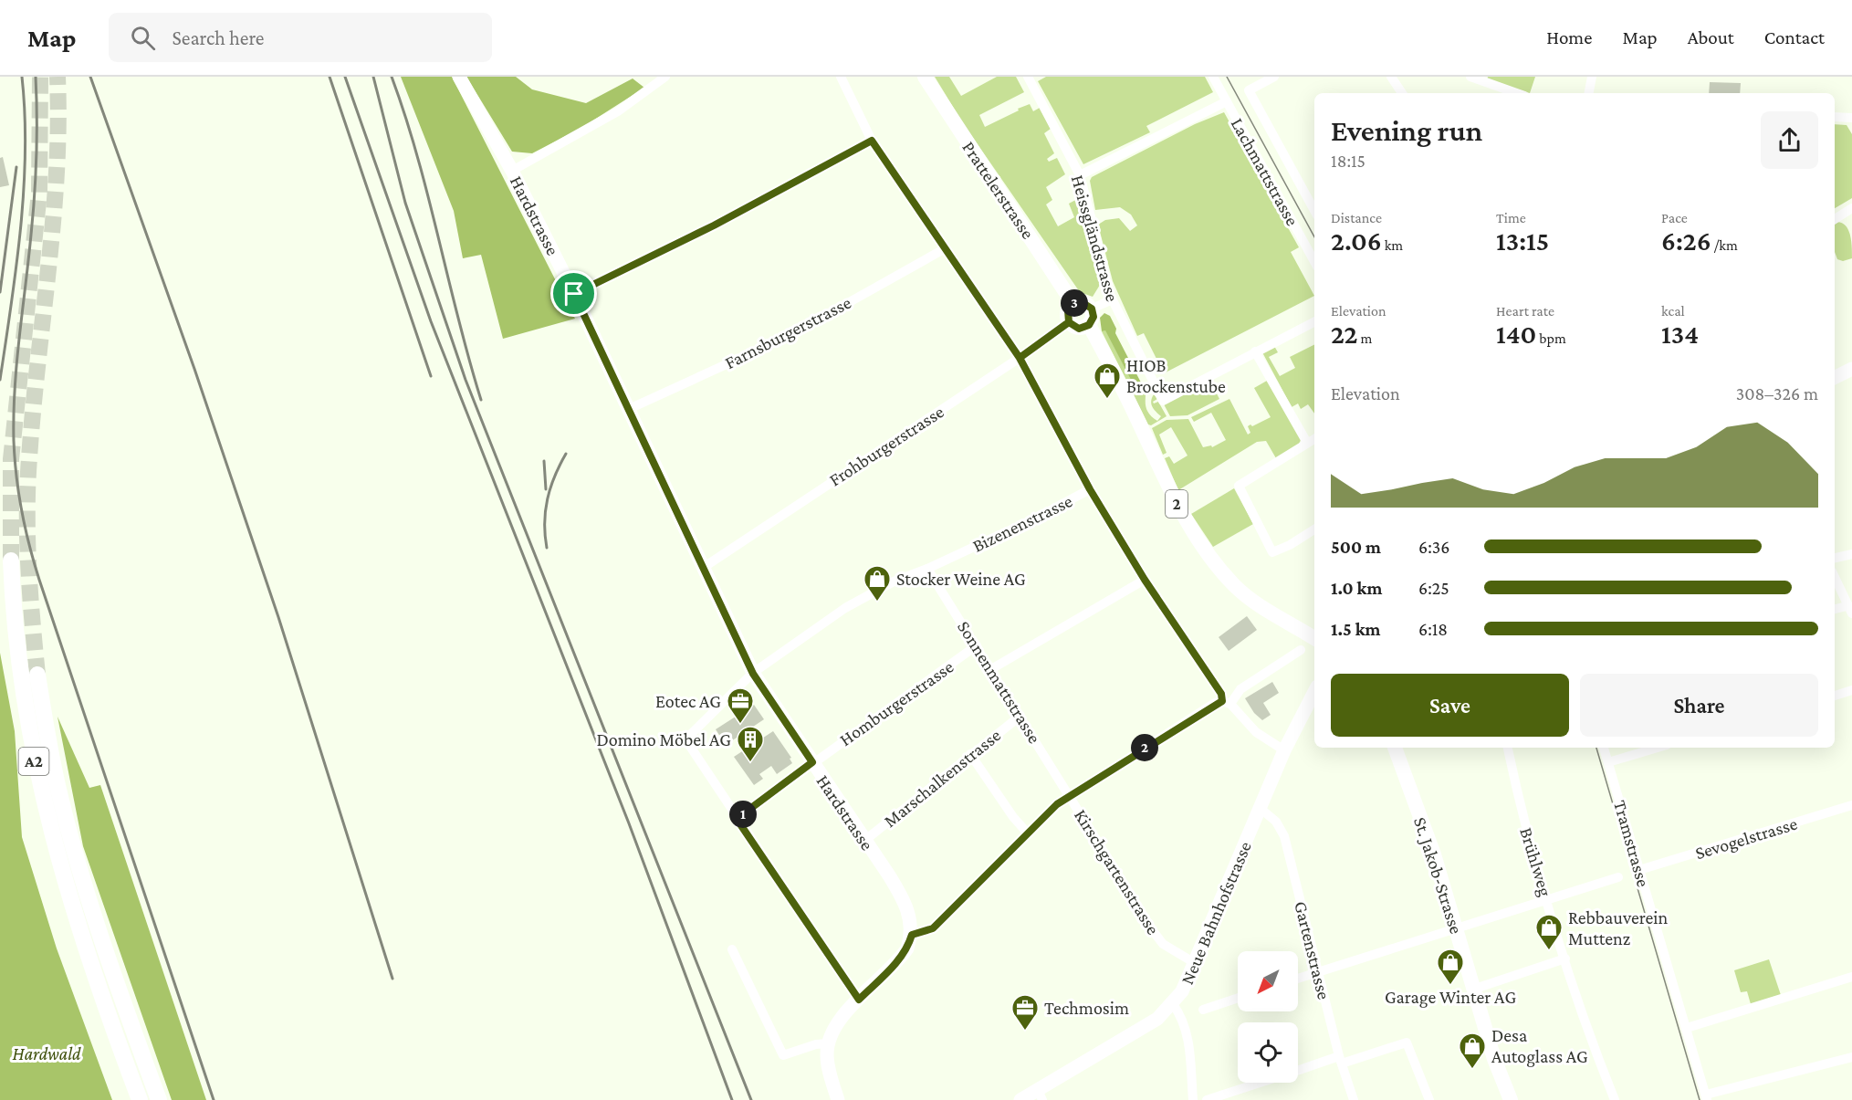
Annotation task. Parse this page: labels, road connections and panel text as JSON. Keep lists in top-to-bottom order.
{
  "streets": {
    "highway": ["A2"],
    "main road": ["Prattelerstrasse", "2", "St. Jakob-Strasse"],
    "street": [
      "Lachmattstrasse",
      "Hardstrasse",
      "Heissgländstrasse",
      "Farnsburgerstrasse",
      "Frohburgerstrasse",
      "Bizenenstrasse",
      "Sonnenmattstrasse",
      "Homburgerstrasse",
      "Marschalkenstrasse",
      "Sevogelstrasse",
      "Tramstrasse",
      "Brühlweg",
      "Kirschgartenstrasse",
      "Neue Bahnhofstrasse",
      "Gartenstrasse"
    ]
  },
  "crossings": [
    ["Prattelerstrasse", "Frohburgerstrasse"],
    ["Prattelerstrasse", "2"],
    ["Hardstrasse", "Farnsburgerstrasse"],
    ["Hardstrasse", "Frohburgerstrasse"],
    ["Hardstrasse", "Bizenenstrasse"],
    ["Hardstrasse", "Homburgerstrasse"],
    ["Hardstrasse", "Marschalkenstrasse"],
    ["Frohburgerstrasse", "2"],
    ["Bizenenstrasse", "Sonnenmattstrasse"],
    ["Bizenenstrasse", "Homburgerstrasse"],
    ["Sonnenmattstrasse", "Homburgerstrasse"],
    ["Sonnenmattstrasse", "Marschalkenstrasse"],
    ["Sonnenmattstrasse", "Kirschgartenstrasse"],
    ["Sevogelstrasse", "Tramstrasse"],
    ["Kirschgartenstrasse", "Neue Bahnhofstrasse"],
    ["Neue Bahnhofstrasse", "Gartenstrasse"]
  ],
  "parks": ["Hardwald"],
  "places": {
    "shop": [
      "HIOB Brockenstube",
      "Stocker Weine AG",
      "Rebbauverein Muttenz",
      "Garage Winter AG",
      "Desa Autoglass AG"
    ],
    "office": ["Eotec AG", "Techmosim"],
    "building": ["Domino Möbel AG"]
  },
  "north": "bottom left",
  "page": {
    "header": "Map",
    "search": "Search here",
    "nav": [
      "Home",
      "Map",
      "About",
      "Contact"
    ],
    "heading": ["Evening run", "18:15"],
    "stats": [
      ["Distance", "2.06 km"],
      ["Time", "13:15"],
      ["Pace", "6:26 /km"],
      ["Elevation", "22 m"],
      ["Heart rate", "140 bpm"],
      ["kcal", "134"]
    ],
    "pins": ["3", "2", "1"],
    "chart": ["Elevation", "308–326 m"],
    "list": [
      {
        "name": "500 m",
        "note": "6:36"
      },
      {
        "name": "1.0 km",
        "note": "6:25"
      },
      {
        "name": "1.5 km",
        "note": "6:18"
      }
    ],
    "buttons": ["Save", "Share"]
  }
}
